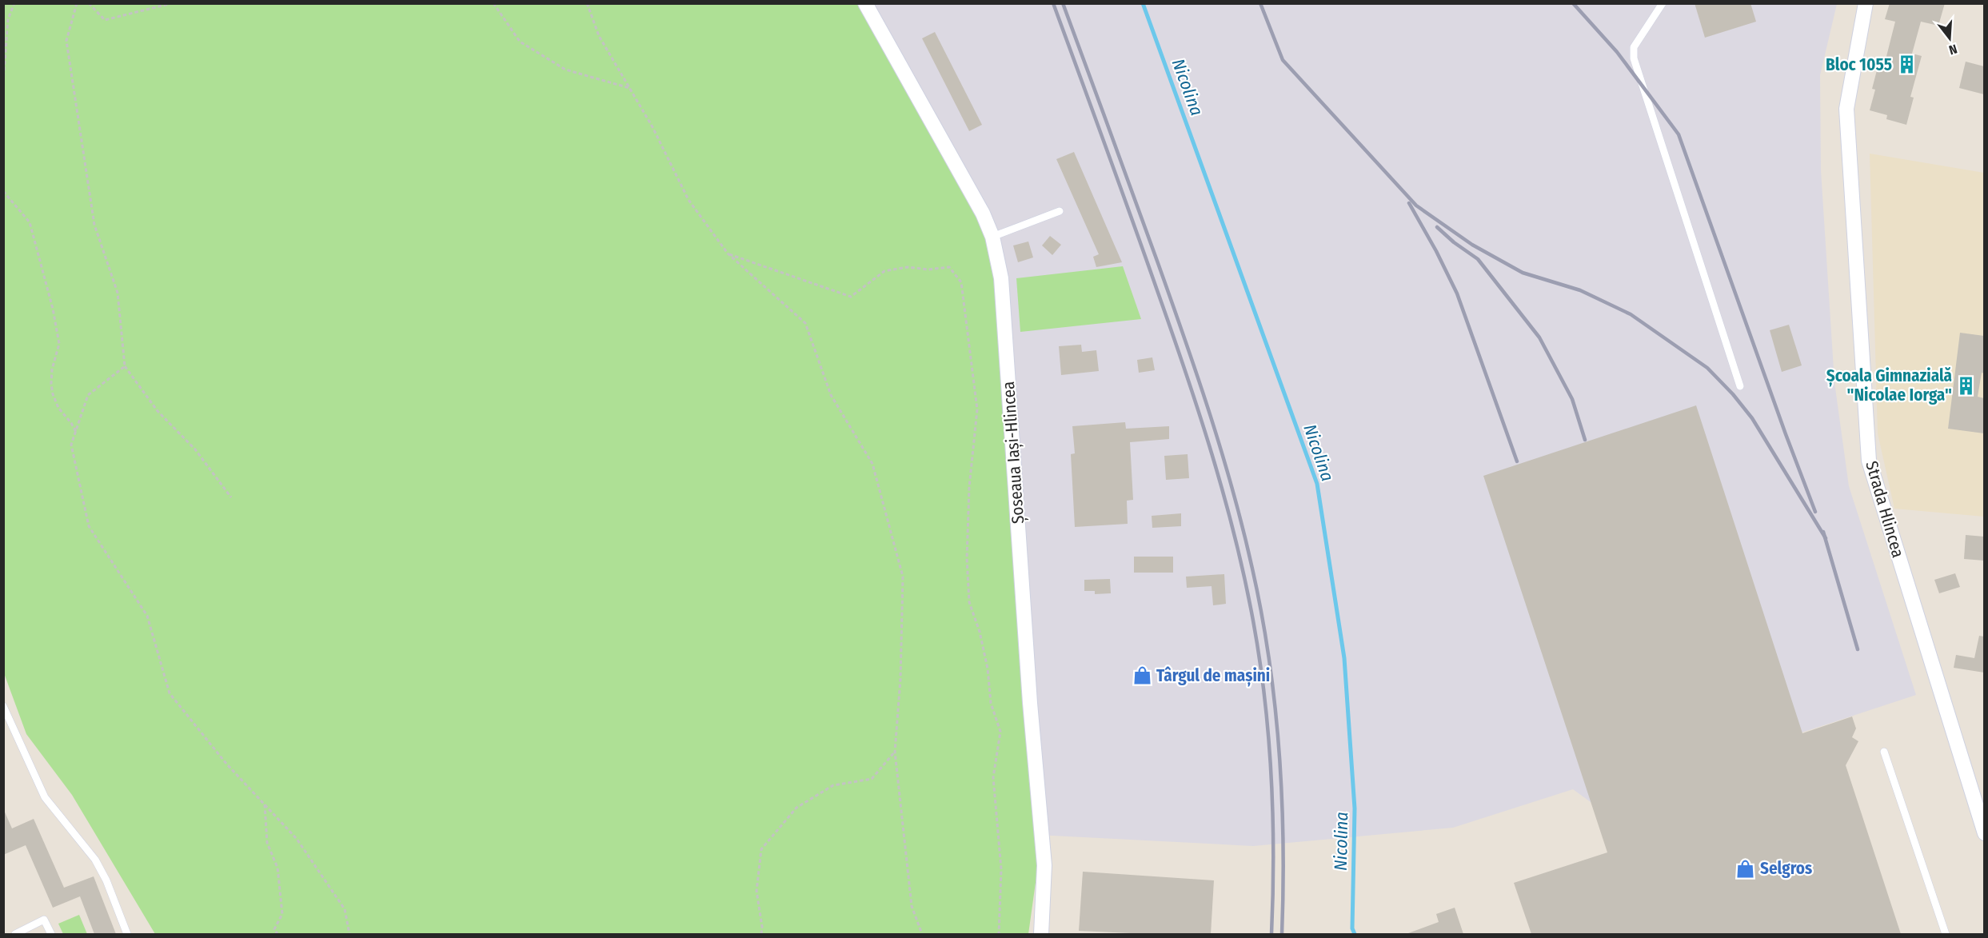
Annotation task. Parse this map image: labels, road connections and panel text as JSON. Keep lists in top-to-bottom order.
{
  "streets": {
    "street": ["Șoseaua Iași-Hlincea", "Strada Hlincea"]
  },
  "water": ["Nicolina"],
  "places": {
    "building": ["Bloc 1055", "Școala Gimnazială \"Nicolae Iorga\""],
    "shop": ["Târgul de mașini", "Selgros"]
  },
  "north": "bottom"
}
